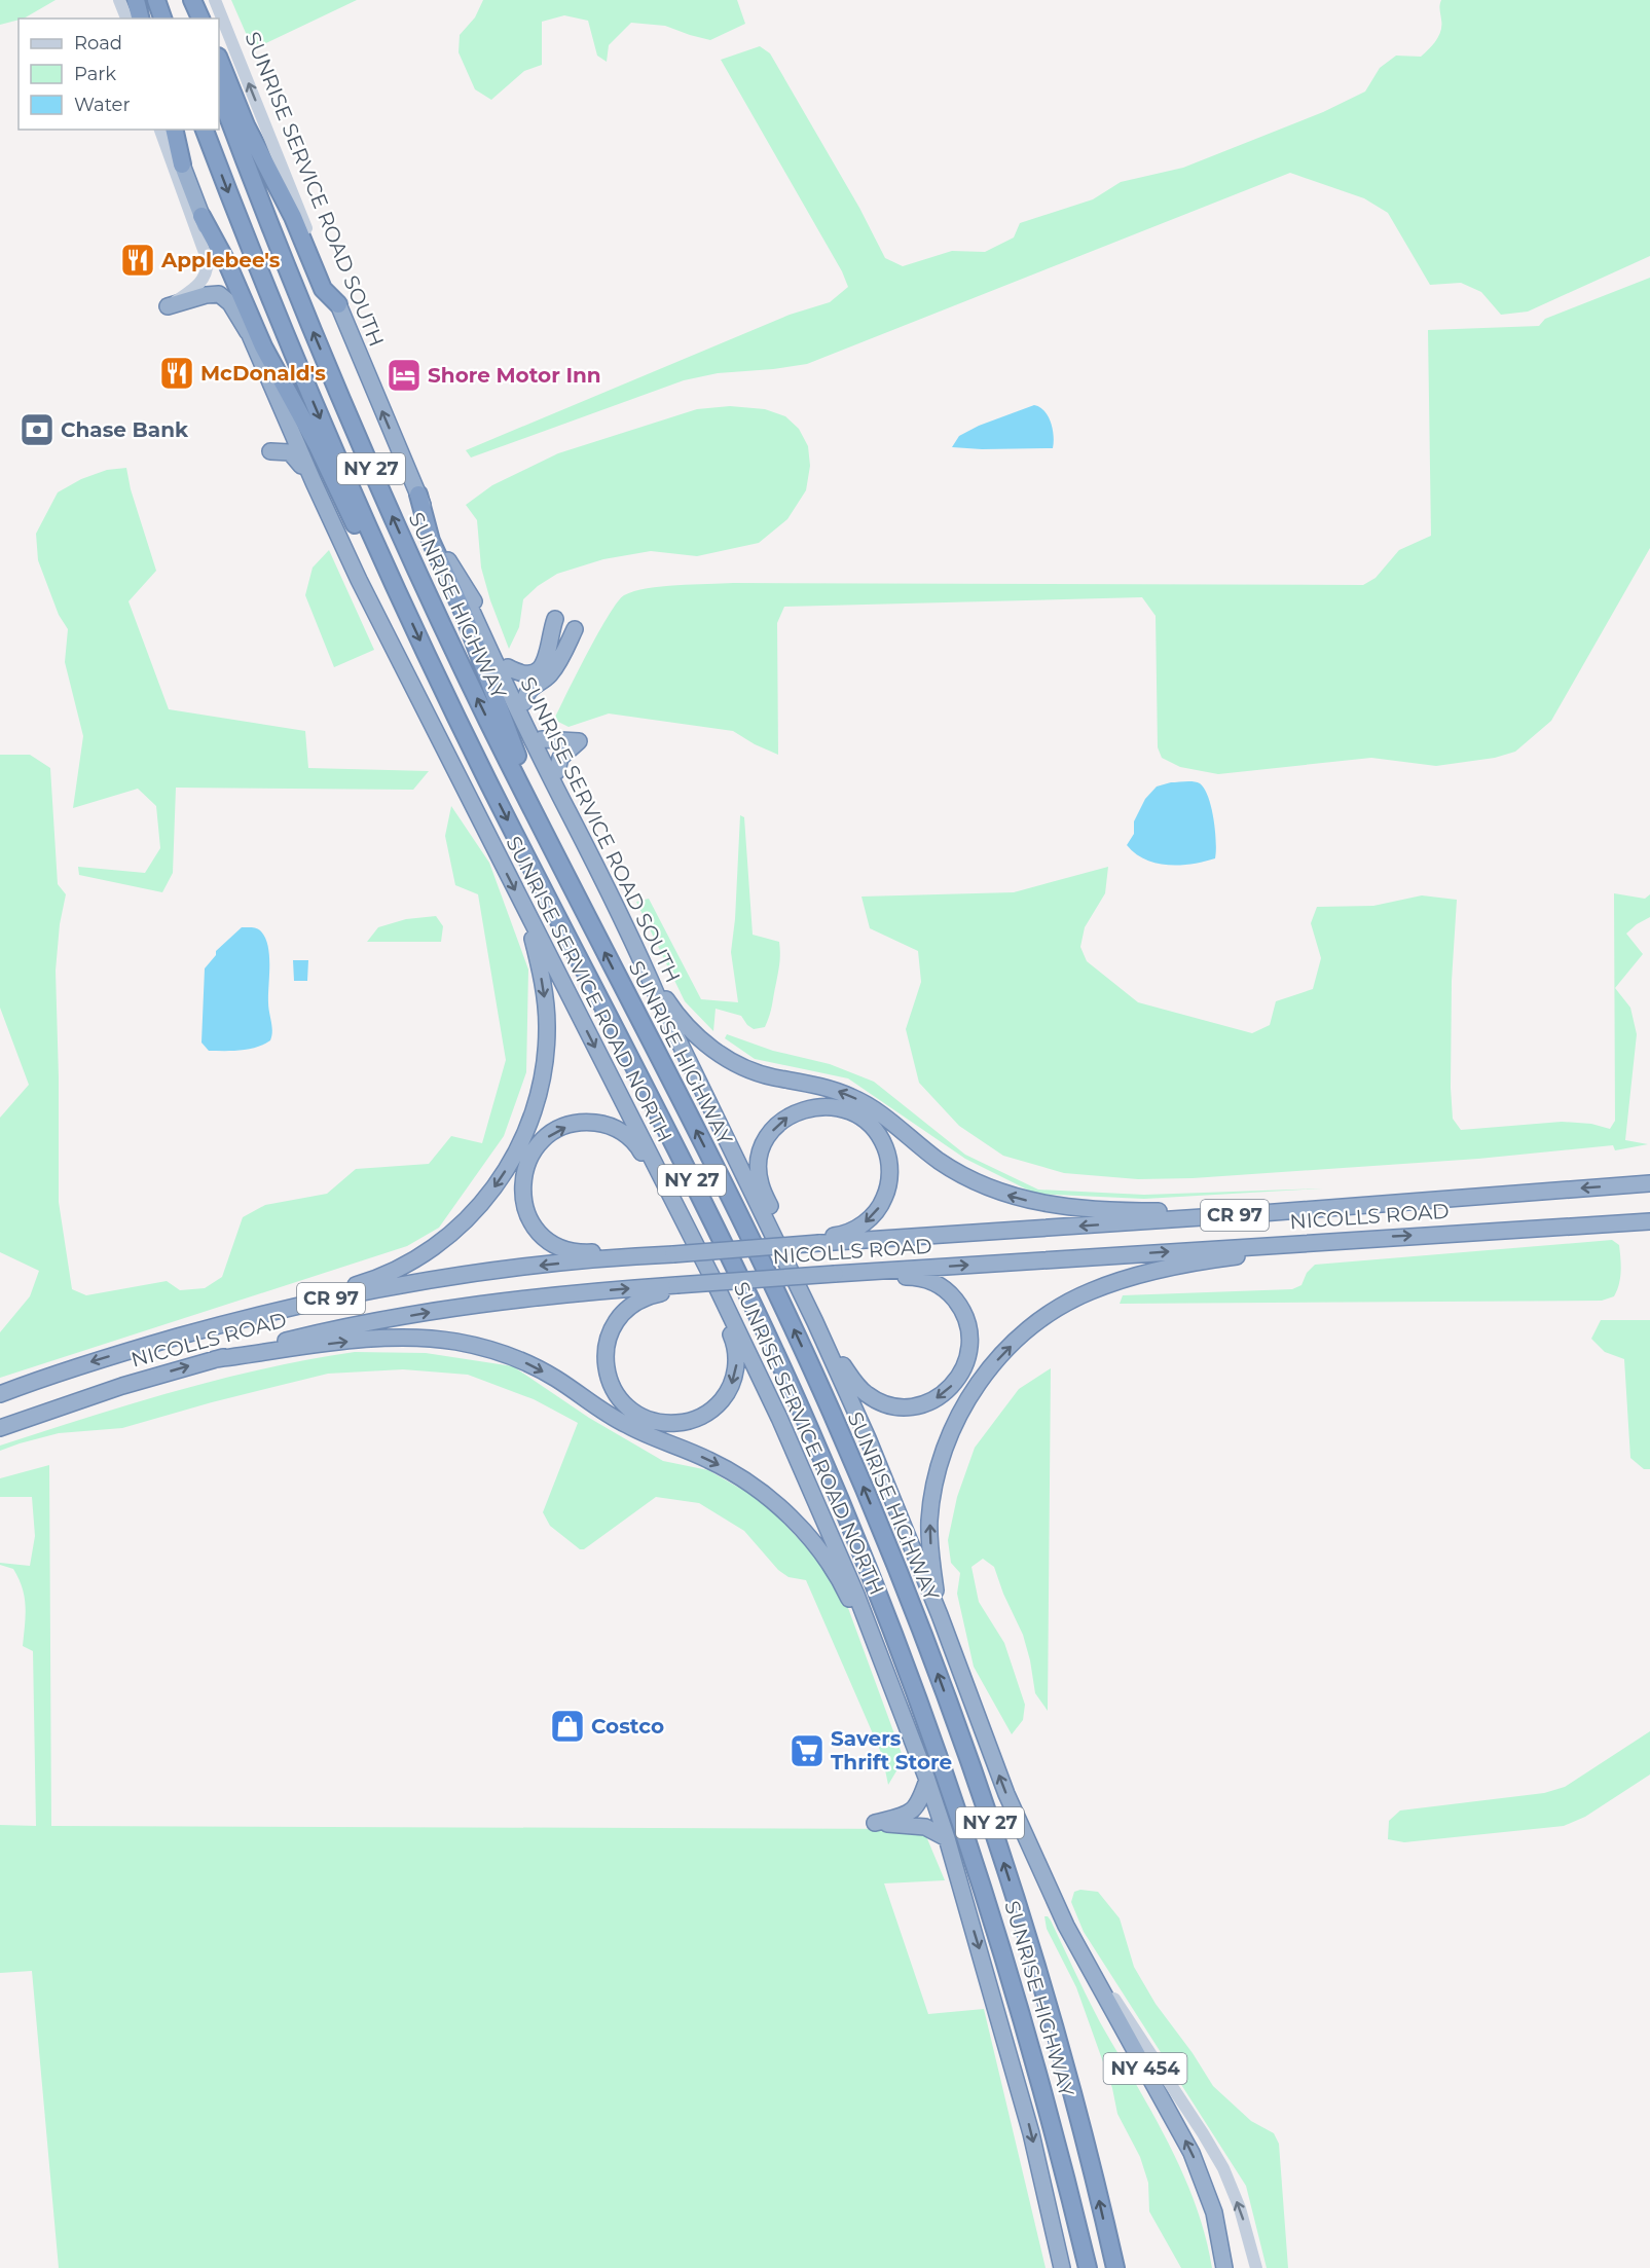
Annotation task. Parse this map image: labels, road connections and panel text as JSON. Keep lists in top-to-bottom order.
{
  "streets": {
    "highway": [
      "SUNRISE SERVICE ROAD SOUTH",
      "NY 27",
      "SUNRISE HIGHWAY",
      "SUNRISE SERVICE ROAD NORTH",
      "CR 97",
      "NICOLLS ROAD",
      "NY 454"
    ]
  },
  "crossings": [
    ["SUNRISE SERVICE ROAD SOUTH", "SUNRISE HIGHWAY"],
    ["SUNRISE SERVICE ROAD SOUTH", "NY 454"],
    ["SUNRISE HIGHWAY", "NY 454"],
    ["SUNRISE SERVICE ROAD NORTH", "NICOLLS ROAD"]
  ],
  "one_way": ["SUNRISE SERVICE ROAD SOUTH", "SUNRISE SERVICE ROAD NORTH"],
  "places": {
    "restaurant": ["Applebee's", "McDonald's"],
    "hotel": ["Shore Motor Inn"],
    "bank": ["Chase Bank"],
    "shop": ["Costco"],
    "supermarket": ["Savers Thrift Store"]
  },
  "legend": ["Road", "Park", "Water"]
}
